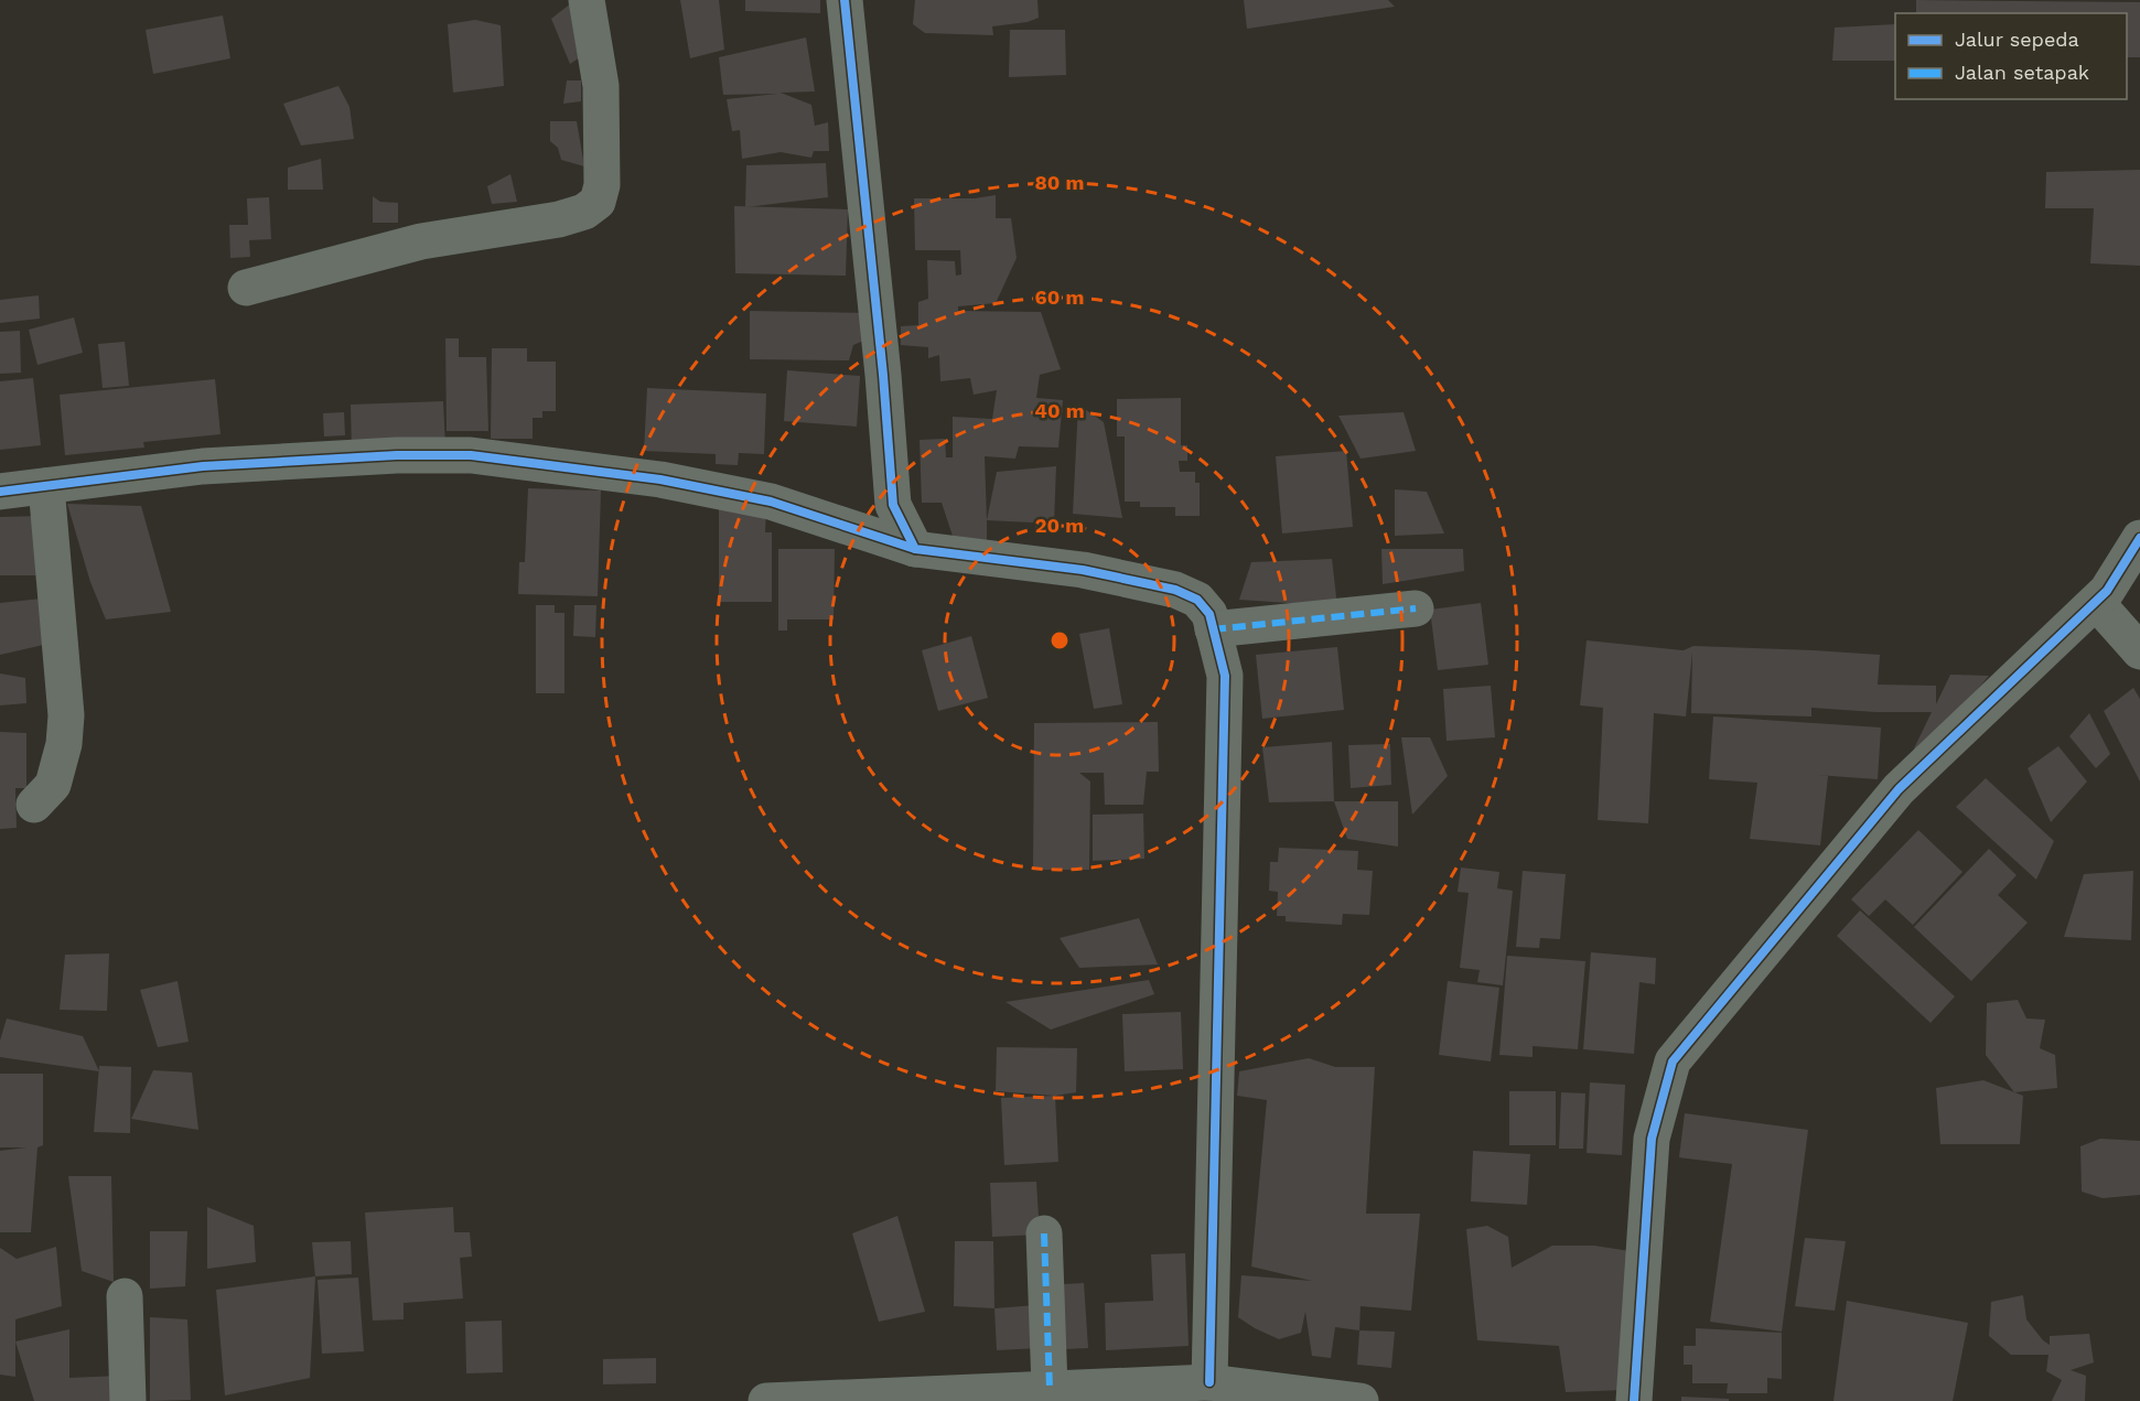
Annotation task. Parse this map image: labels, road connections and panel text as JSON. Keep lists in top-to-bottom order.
{
  "legend": ["Jalur sepeda", "Jalan setapak"],
  "rings": [
    "80 m",
    "60 m",
    "40 m",
    "20 m"
  ]
}
